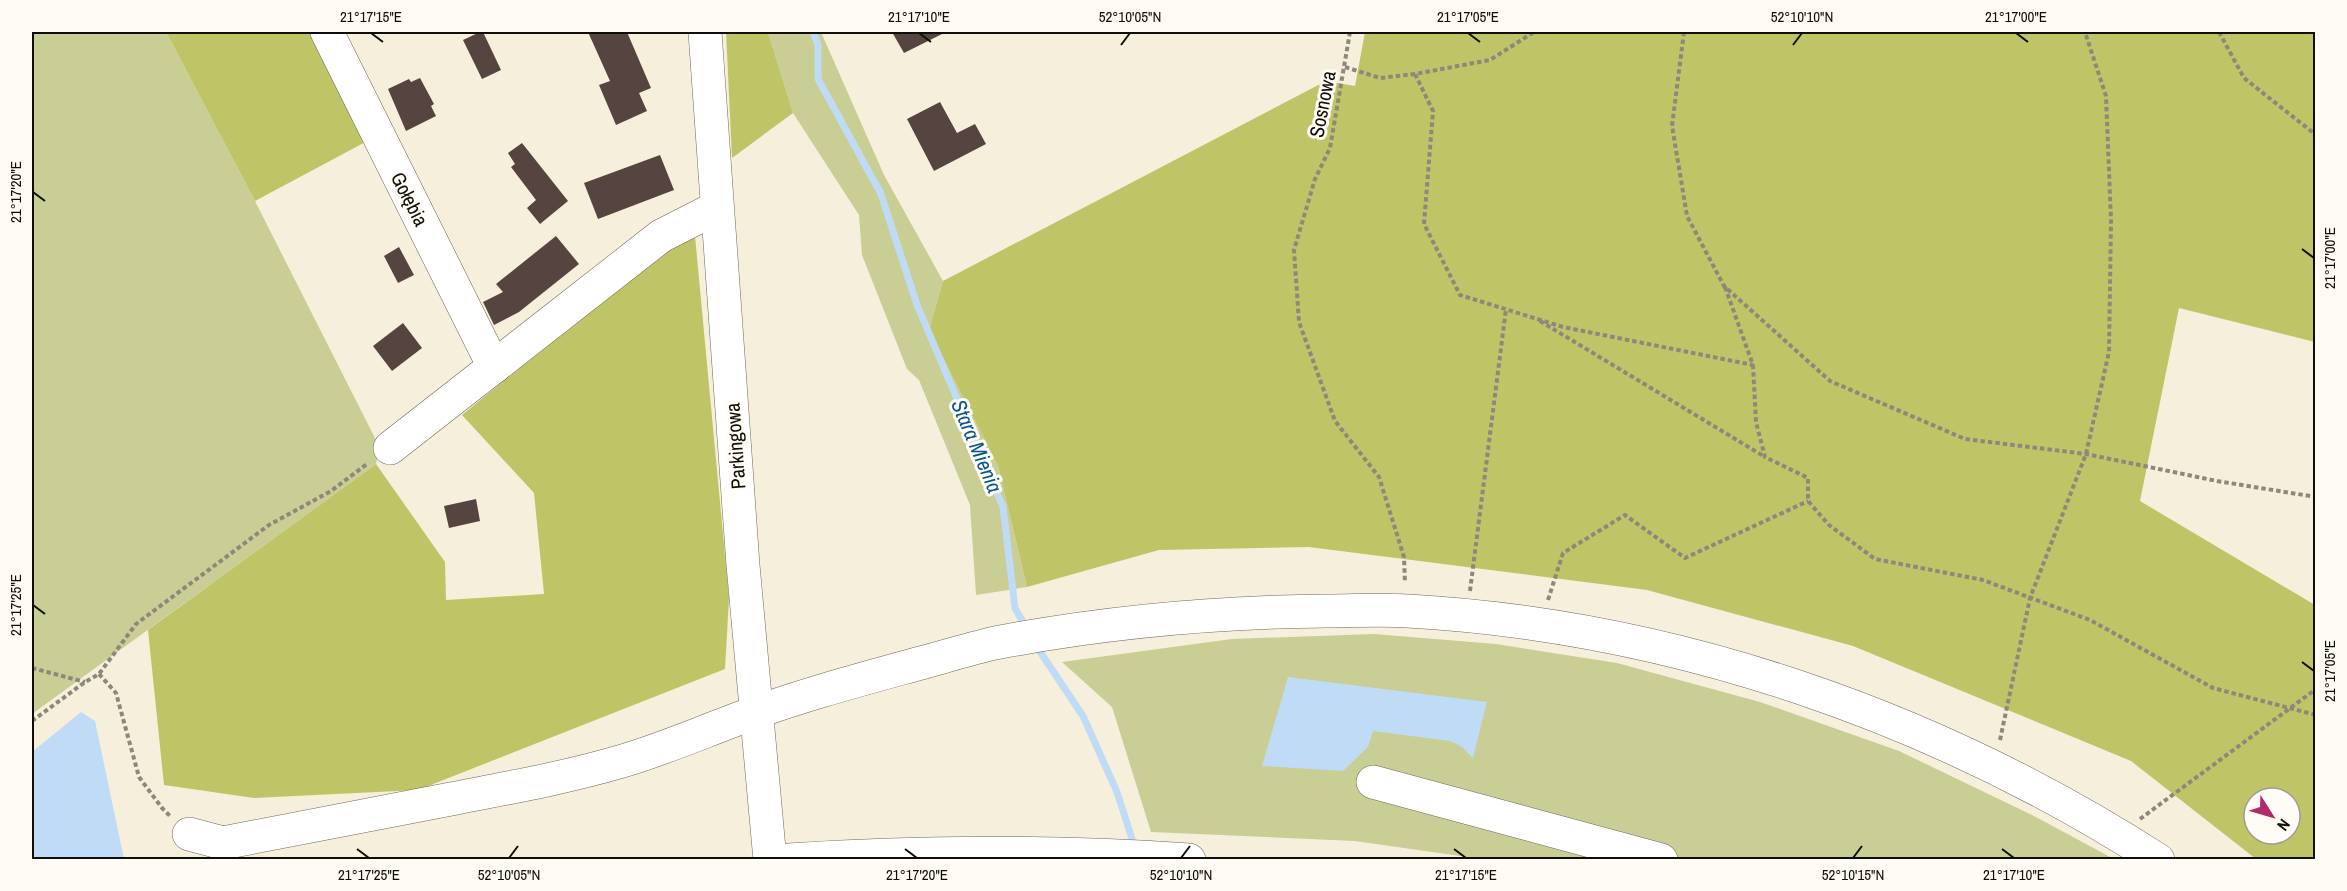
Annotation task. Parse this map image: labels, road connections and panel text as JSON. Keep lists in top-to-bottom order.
{
  "streets": {
    "main road": ["Gołębia", "Parkingowa"],
    "path": ["Sosnowa"]
  },
  "water": ["Stara Mienia"],
  "north": "bottom right",
  "coordinates": [
    "21°17'15\"E",
    "21°17'10\"E",
    "52°10'05\"N",
    "21°17'05\"E",
    "52°10'10\"N",
    "21°17'00\"E",
    "21°17'20\"E",
    "21°17'25\"E",
    "52°10'15\"N"
  ]
}
